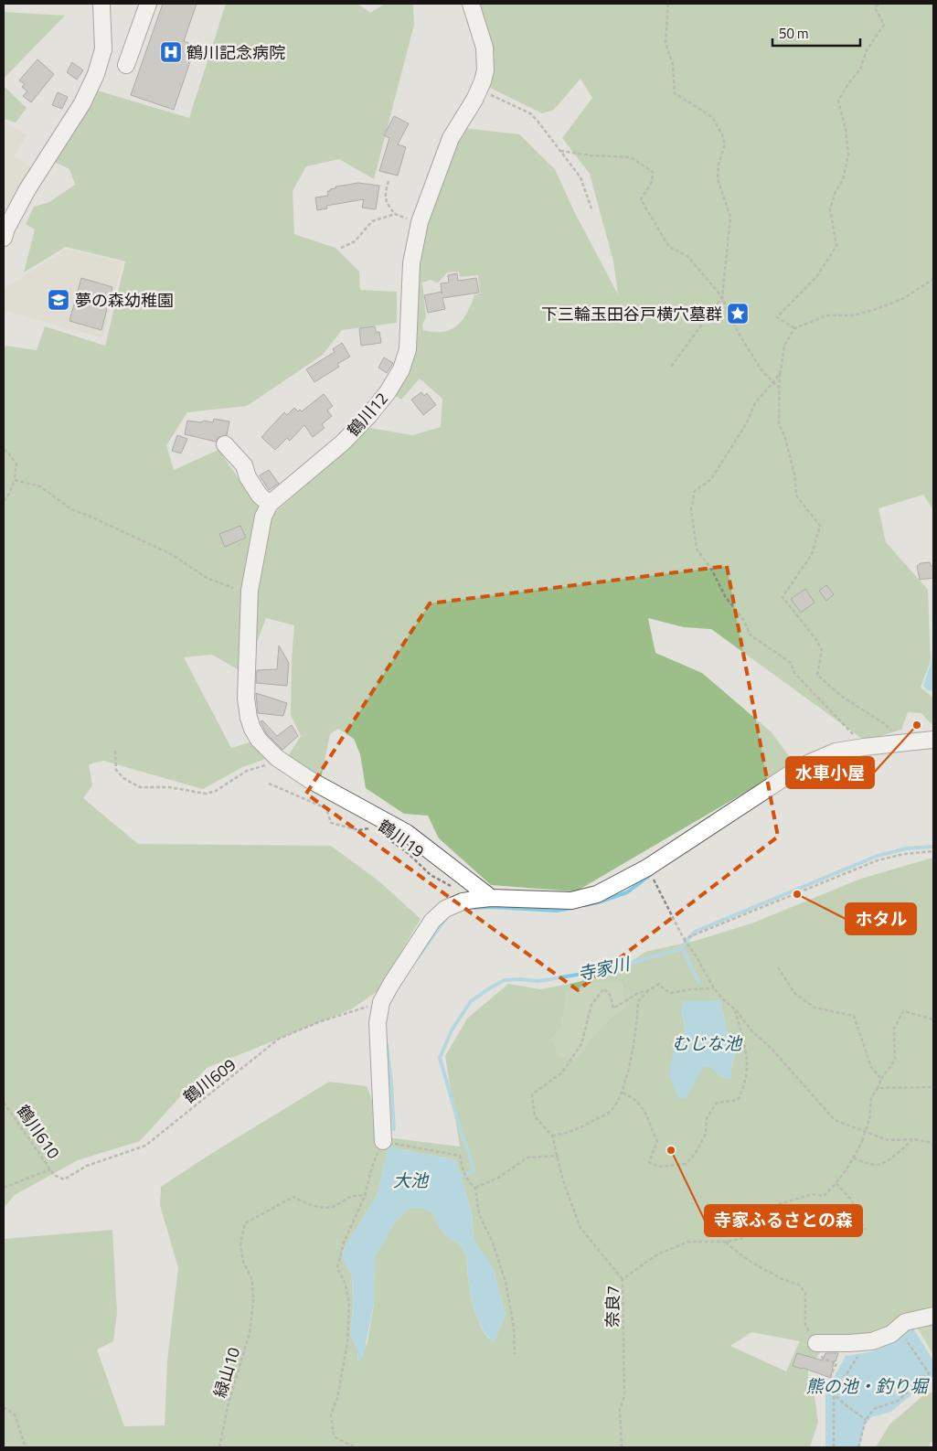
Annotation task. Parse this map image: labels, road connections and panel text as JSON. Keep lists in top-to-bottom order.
{
  "streets": {
    "street": ["鶴川12"],
    "path": [
      "鶴川19",
      "鶴川609",
      "鶴川610",
      "奈良7",
      "緑山10"
    ]
  },
  "crossings": [
    ["鶴川609", "鶴川610"]
  ],
  "water": [
    "寺家川",
    "むじな池",
    "大池",
    "熊の池・釣り堀"
  ],
  "places": {
    "hospital": ["鶴川記念病院"],
    "school or university": ["夢の森幼稚園"],
    "place": ["下三輪玉田谷戸横穴墓群"],
    "other": ["水車小屋", "ホタル", "寺家ふるさとの森"]
  },
  "scale_bar": "50 m"
}
